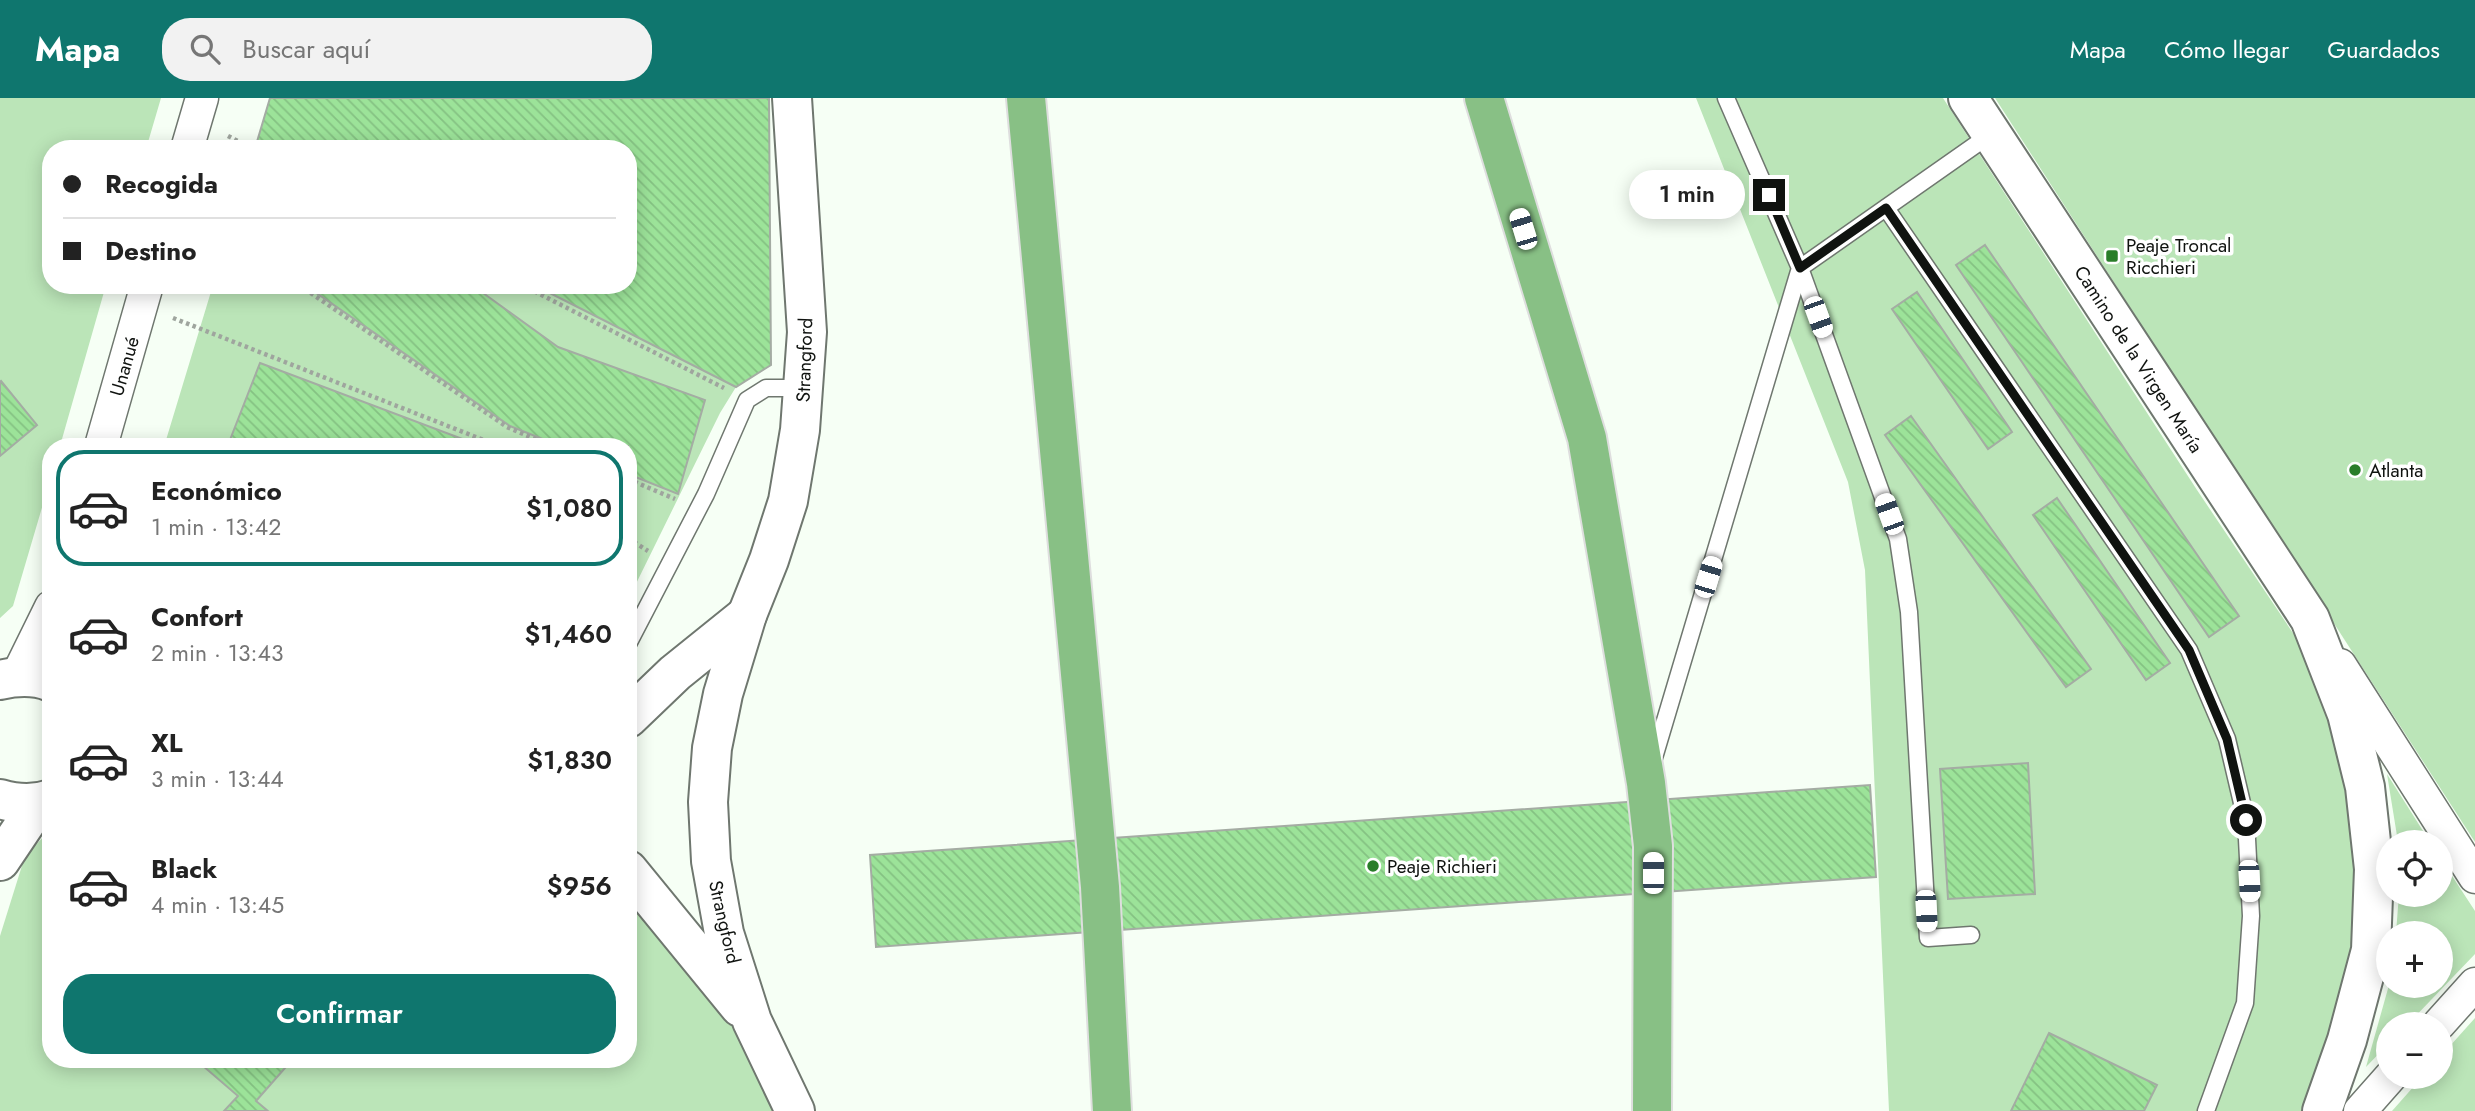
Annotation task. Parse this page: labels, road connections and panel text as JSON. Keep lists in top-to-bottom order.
{
  "streets": {
    "street": ["Camino de la Virgen María", "Strangford", "Unanué"]
  },
  "places": {
    "transit": ["Peaje Troncal Ricchieri"],
    "other": ["Atlanta", "Peaje Richieri"]
  },
  "page": {
    "header": "Mapa",
    "search": "Buscar aquí",
    "nav": ["Mapa", "Cómo llegar", "Guardados"],
    "banner": ["Recogida", "Destino"],
    "bubble": "1 min",
    "list": [
      {
        "name": "Económico",
        "note": "1 min · 13:42",
        "value": "$1,080"
      },
      {
        "name": "Confort",
        "note": "2 min · 13:43",
        "value": "$1,460"
      },
      {
        "name": "XL",
        "note": "3 min · 13:44",
        "value": "$1,830"
      },
      {
        "name": "Black",
        "note": "4 min · 13:45",
        "value": "$956"
      }
    ],
    "map_buttons": ["+", "−"],
    "buttons": "Confirmar"
  }
}
